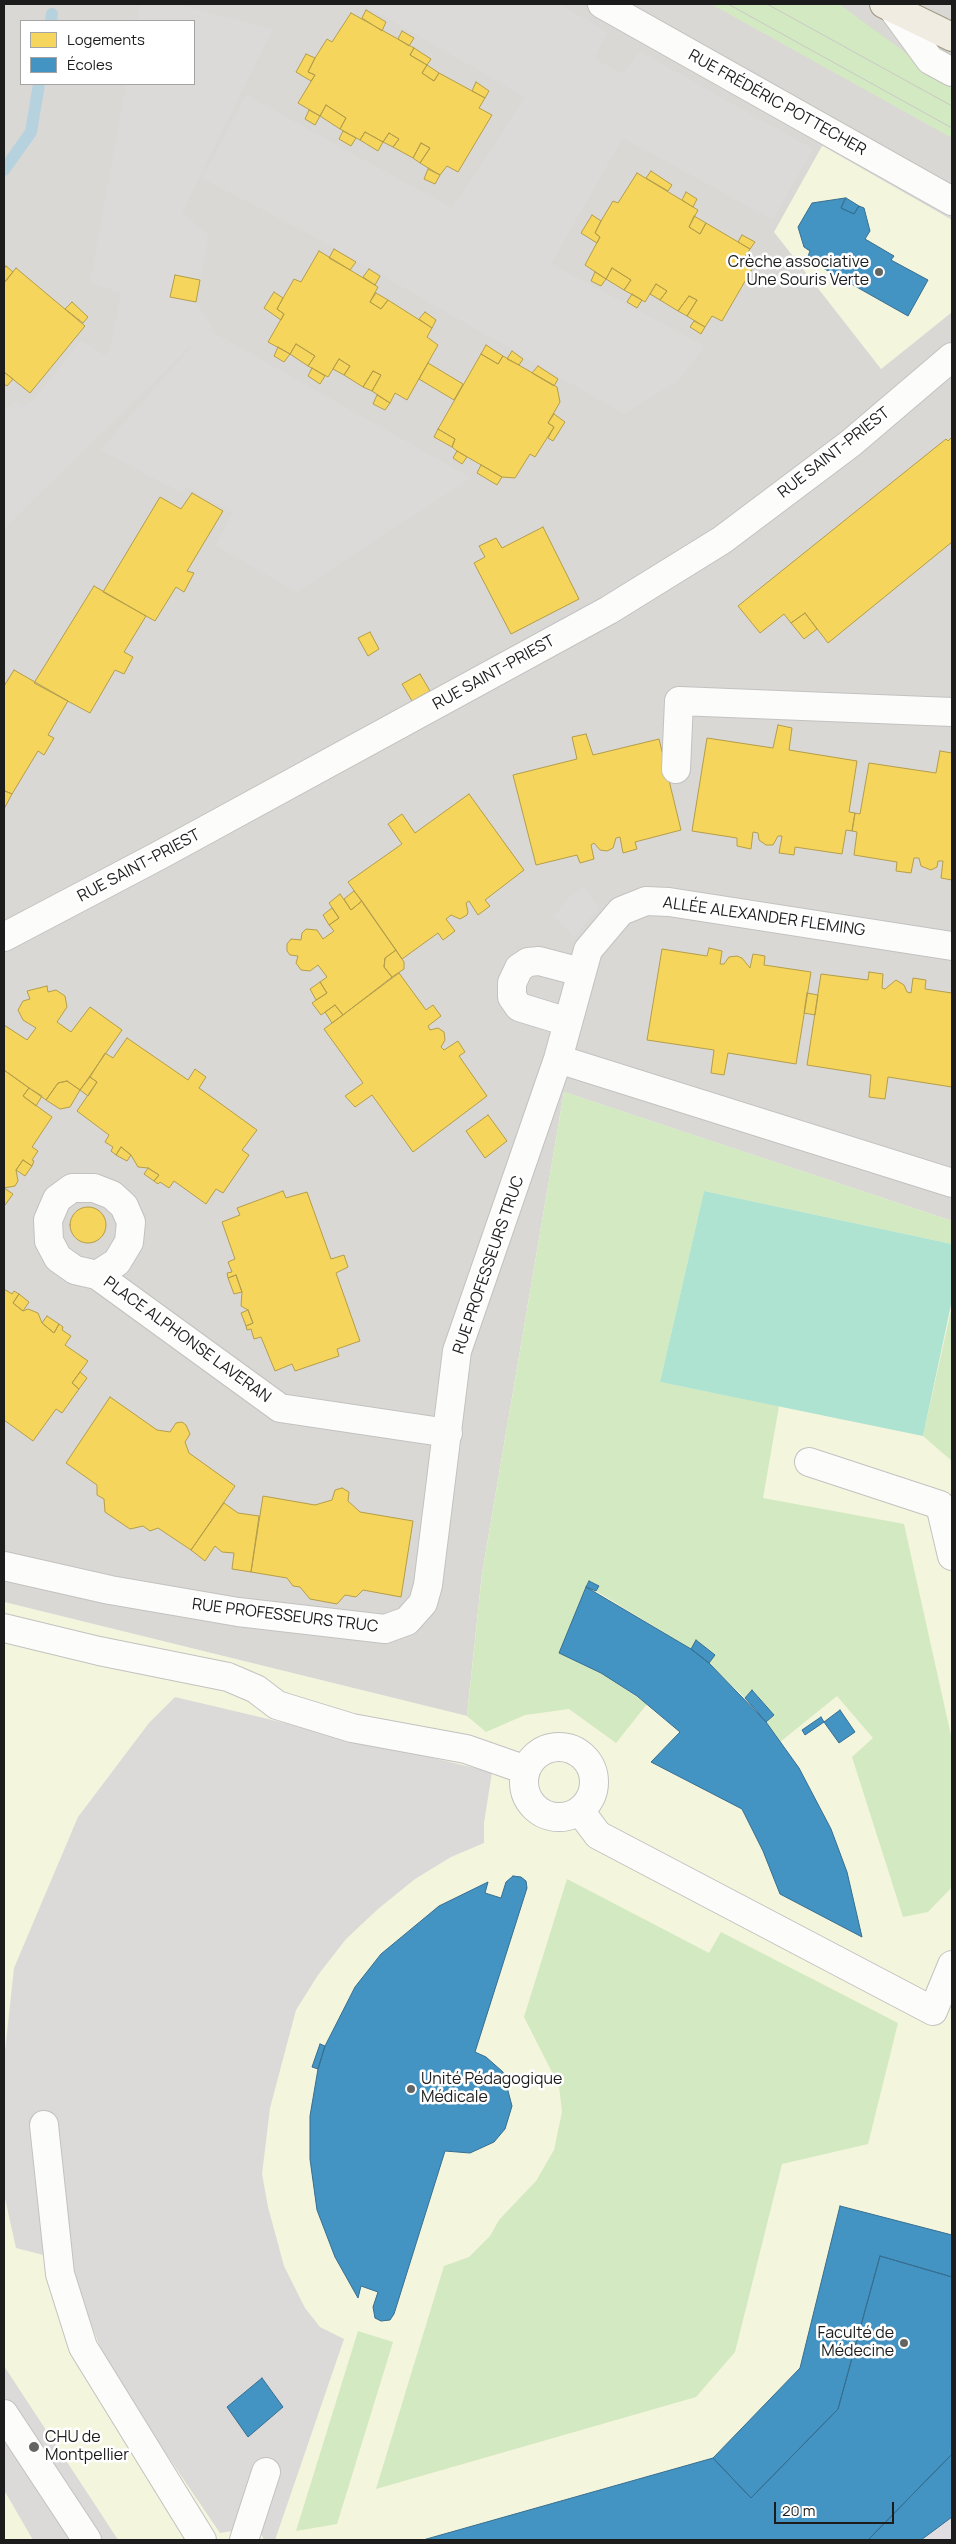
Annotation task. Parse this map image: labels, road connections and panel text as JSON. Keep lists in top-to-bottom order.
{
  "streets": {
    "street": [
      "RUE FRÉDÉRIC POTTECHER",
      "RUE SAINT-PRIEST",
      "ALLÉE ALEXANDER FLEMING",
      "RUE PROFESSEURS TRUC",
      "PLACE ALPHONSE LAVERAN"
    ]
  },
  "crossings": [
    ["ALLÉE ALEXANDER FLEMING", "RUE PROFESSEURS TRUC"],
    ["RUE PROFESSEURS TRUC", "PLACE ALPHONSE LAVERAN"]
  ],
  "places": [
    "Crèche associative Une Souris Verte",
    "Unité Pédagogique Médicale",
    "Faculté de Médecine",
    "CHU de Montpellier"
  ],
  "legend": ["Logements", "Écoles"],
  "scale_bar": "20 m"
}
